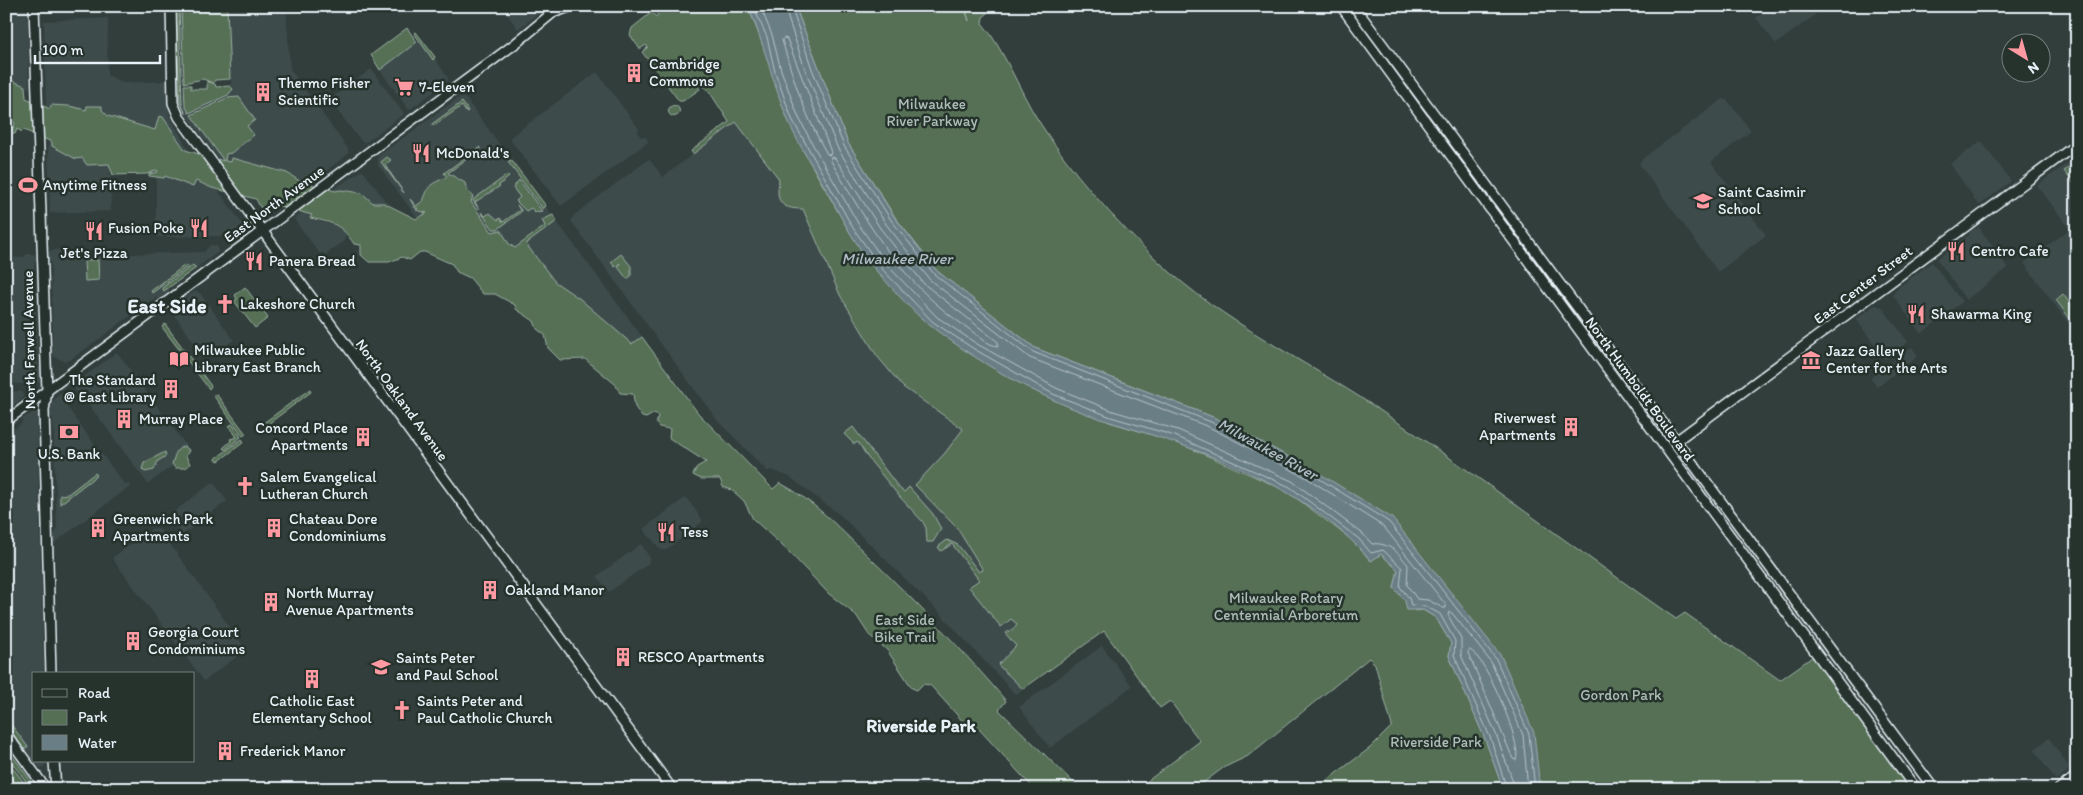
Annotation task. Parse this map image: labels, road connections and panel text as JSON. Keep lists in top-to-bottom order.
{
  "streets": {
    "main road": [
      "East North Avenue",
      "East Center Street",
      "North Farwell Avenue",
      "North Humboldt Boulevard",
      "North Oakland Avenue"
    ]
  },
  "crossings": [
    ["East North Avenue", "North Farwell Avenue"],
    ["East North Avenue", "North Oakland Avenue"],
    ["East Center Street", "North Humboldt Boulevard"]
  ],
  "districts": ["East Side", "Riverside Park"],
  "water": ["Milwaukee River"],
  "parks": [
    "Milwaukee River Parkway",
    "Milwaukee Rotary Centennial Arboretum",
    "East Side Bike Trail",
    "Gordon Park",
    "Riverside Park"
  ],
  "places": {
    "building": [
      "Cambridge Commons",
      "Thermo Fisher Scientific",
      "The Standard @ East Library",
      "Murray Place",
      "Riverwest Apartments",
      "Concord Place Apartments",
      "Greenwich Park Apartments",
      "Chateau Dore Condominiums",
      "Oakland Manor",
      "North Murray Avenue Apartments",
      "Georgia Court Condominiums",
      "RESCO Apartments",
      "Catholic East Elementary School",
      "Frederick Manor"
    ],
    "supermarket": ["7-Eleven"],
    "restaurant": [
      "McDonald's",
      "Fusion Poke",
      "Jet's Pizza",
      "Centro Cafe",
      "Panera Bread",
      "Shawarma King",
      "Tess"
    ],
    "sports": ["Anytime Fitness"],
    "school or university": ["Saint Casimir School", "Saints Peter and Paul School"],
    "church": ["Lakeshore Church", "Salem Evangelical Lutheran Church", "Saints Peter and Paul Catholic Church"],
    "library": ["Milwaukee Public Library East Branch"],
    "museum": ["Jazz Gallery Center for the Arts"],
    "bank": ["U.S. Bank"]
  },
  "legend": ["Road", "Park", "Water"],
  "scale_bar": "100 m",
  "north": "bottom right"
}
